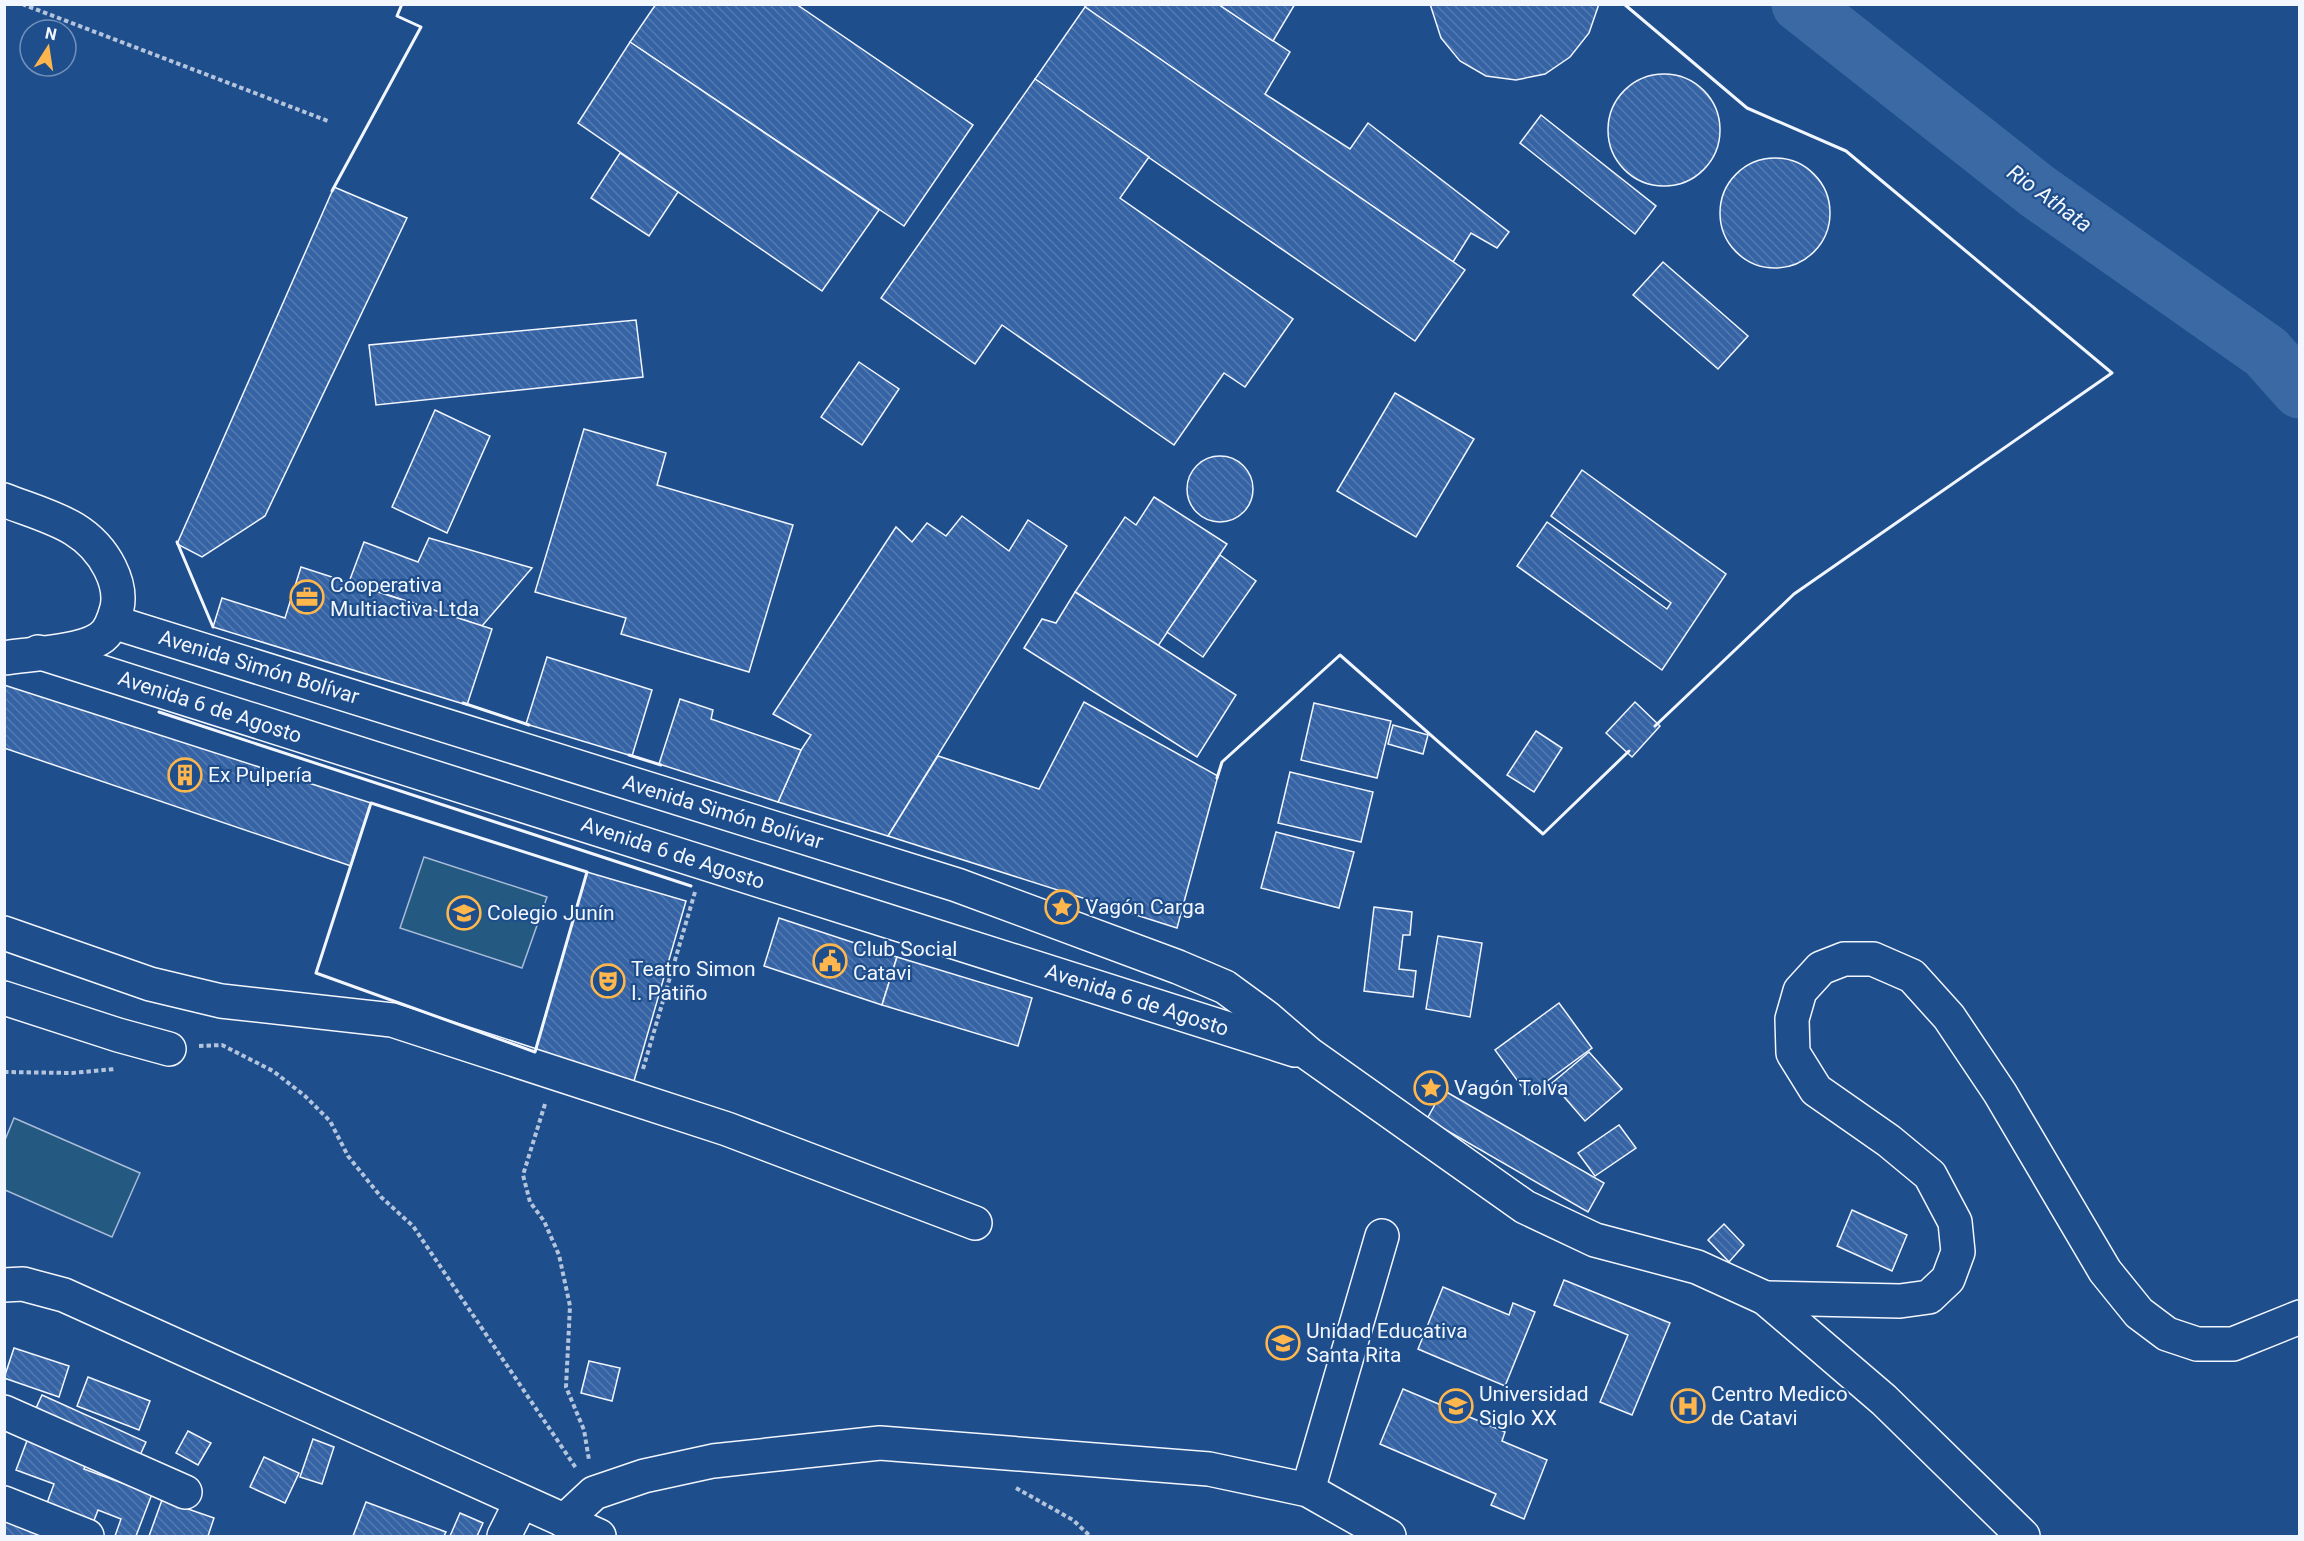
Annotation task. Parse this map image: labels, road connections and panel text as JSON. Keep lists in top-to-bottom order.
{
  "streets": {
    "street": ["Avenida Simón Bolívar", "Avenida 6 de Agosto"]
  },
  "crossings": [
    ["Avenida Simón Bolívar", "Avenida 6 de Agosto"]
  ],
  "water": ["Rio Athata"],
  "places": {
    "office": ["Cooperativa Multiactiva Ltda"],
    "building": ["Ex Pulpería"],
    "place": ["Vagón Carga", "Vagón Tolva"],
    "school or university": ["Colegio Junín", "Unidad Educativa Santa Rita", "Universidad Siglo XX"],
    "public building": ["Club Social Catavi"],
    "theatre": ["Teatro Simon I. Patiño"],
    "hospital": ["Centro Medico de Catavi"]
  },
  "north": "top"
}
